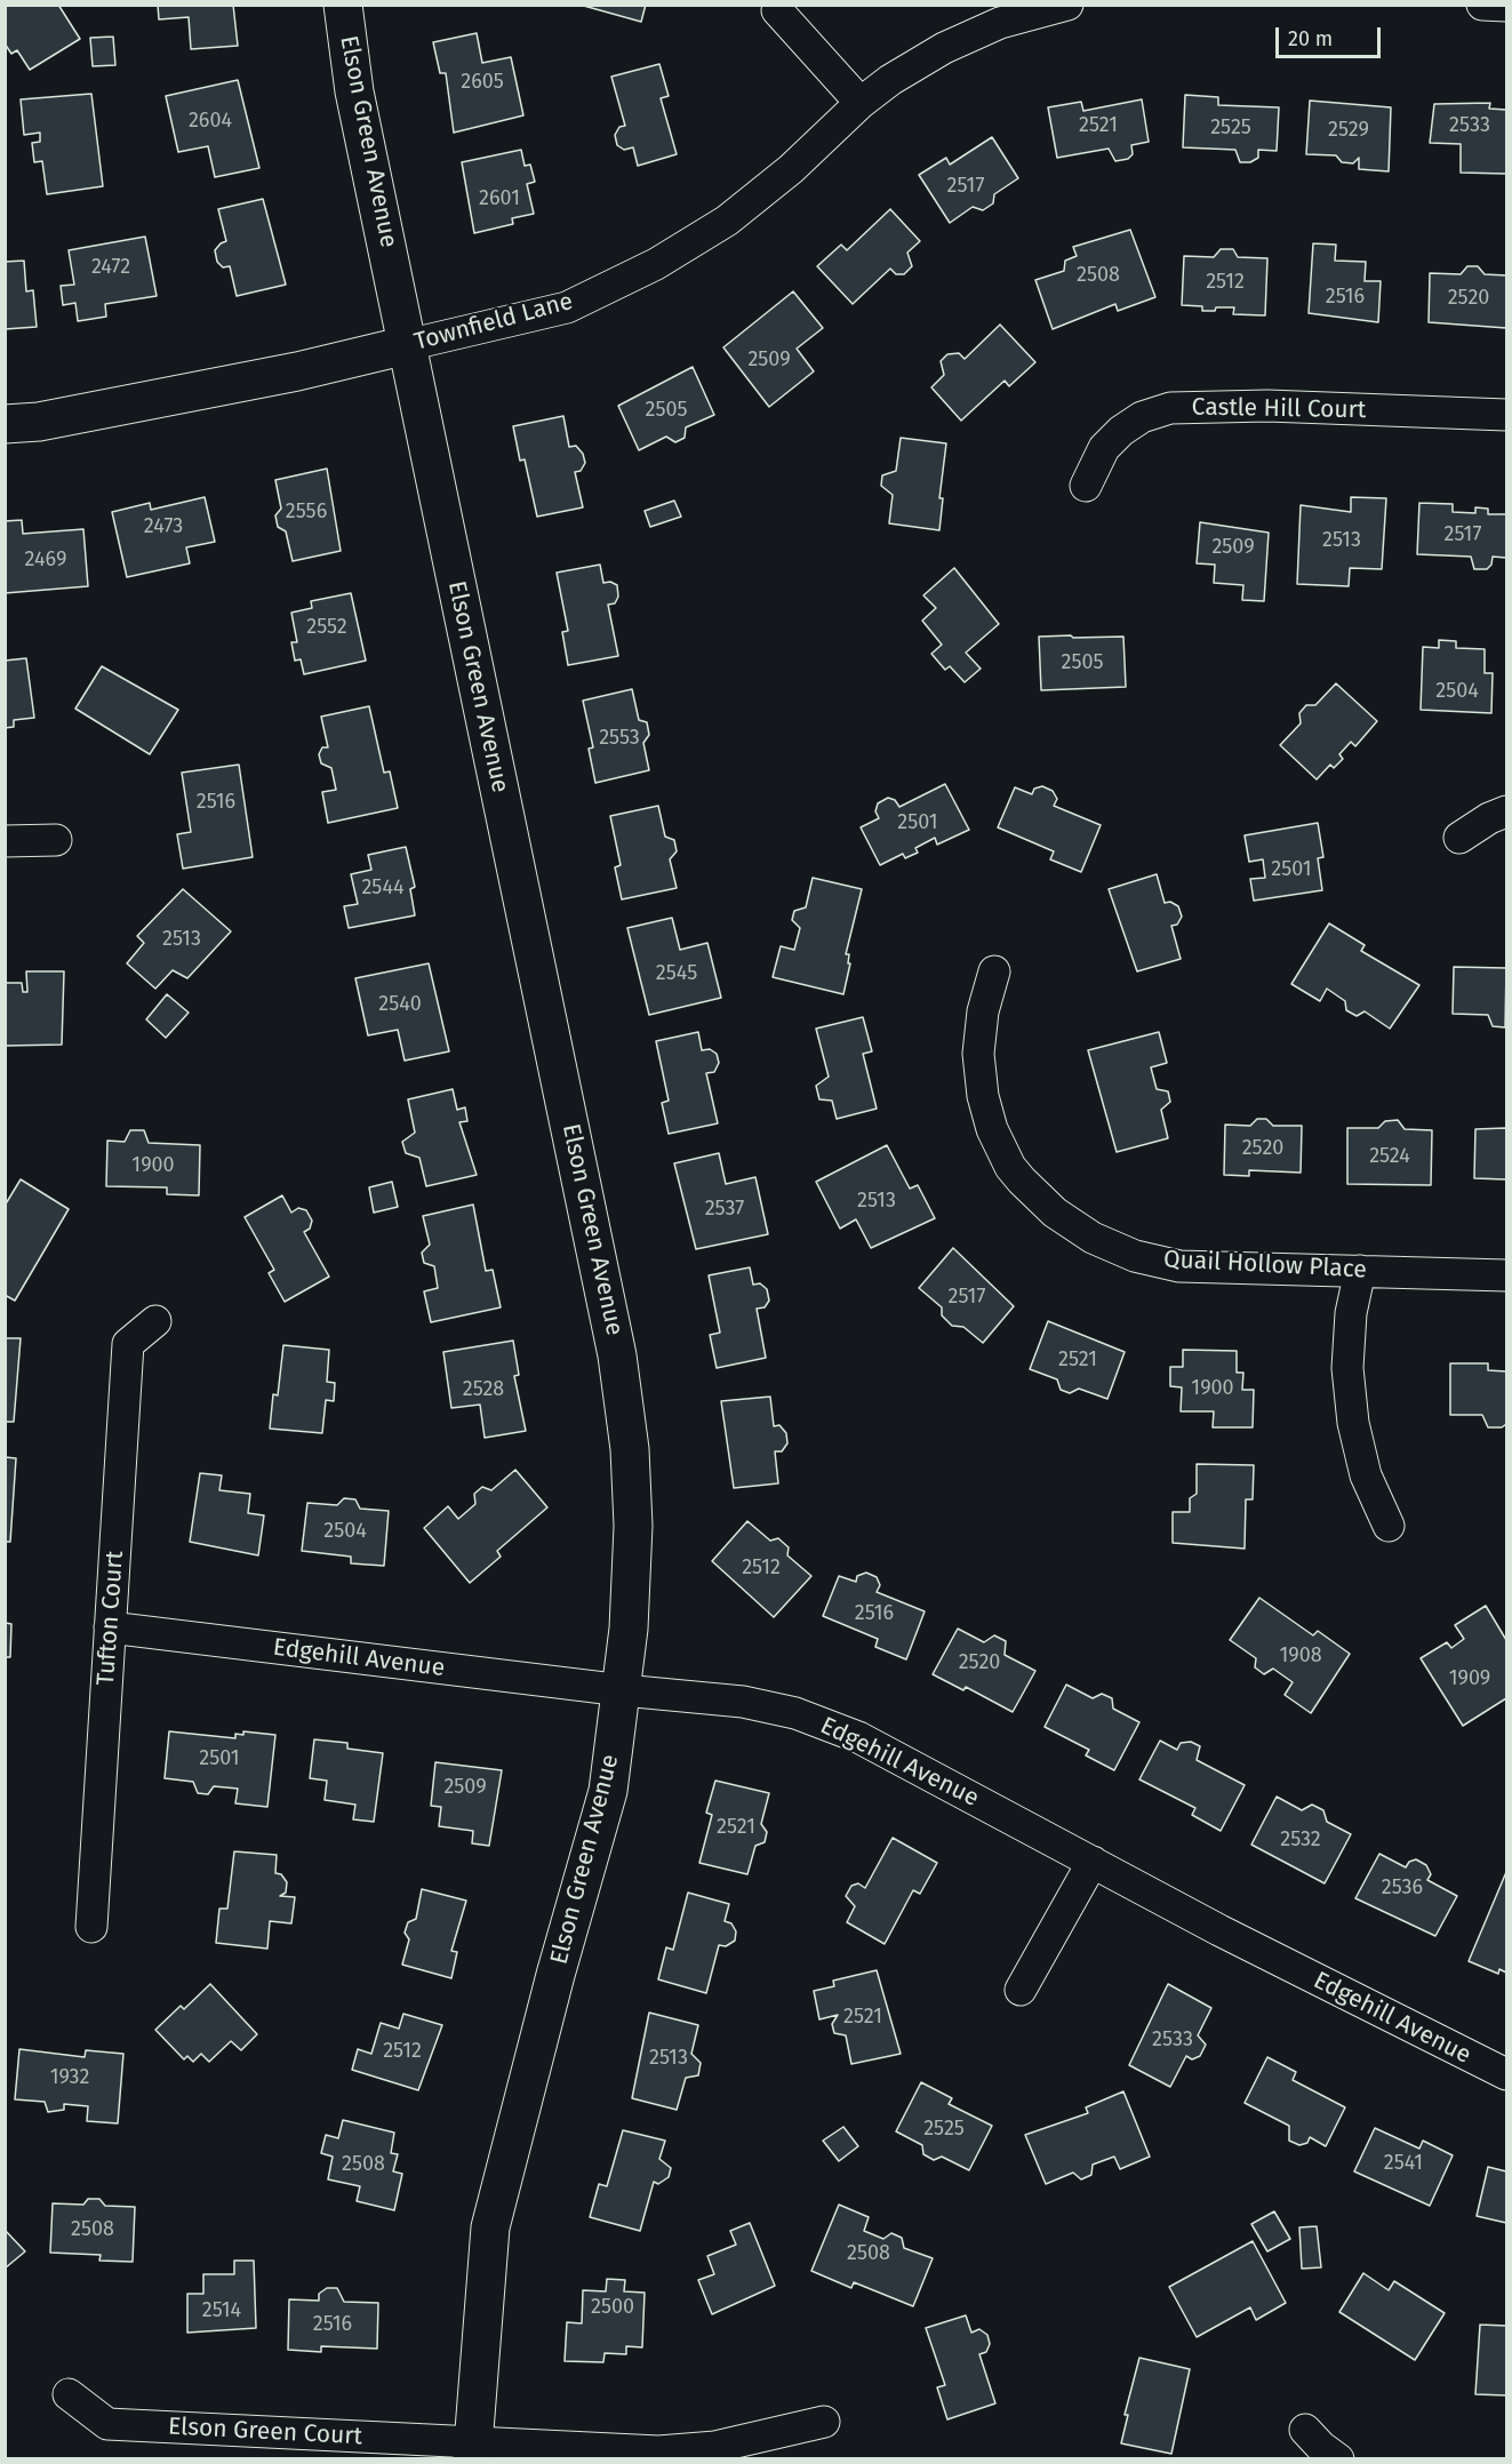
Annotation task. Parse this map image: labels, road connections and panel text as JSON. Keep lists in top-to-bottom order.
{
  "streets": {
    "street": [
      "Elson Green Avenue",
      "Townfield Lane",
      "Castle Hill Court",
      "Quail Hollow Place",
      "Tufton Court",
      "Edgehill Avenue",
      "Elson Green Court"
    ]
  },
  "crossings": [
    ["Elson Green Avenue", "Townfield Lane"],
    ["Elson Green Avenue", "Edgehill Avenue"],
    ["Elson Green Avenue", "Elson Green Court"],
    ["Tufton Court", "Edgehill Avenue"]
  ],
  "house_numbers": [
    "2605",
    "2604",
    "2521",
    "2533",
    "2525",
    "2529",
    "2517",
    "2601",
    "2472",
    "2508",
    "2512",
    "2516",
    "2520",
    "2509",
    "2505",
    "2556",
    "2473",
    "2517",
    "2513",
    "2509",
    "2469",
    "2552",
    "2505",
    "2504",
    "2553",
    "2516",
    "2501",
    "2501",
    "2544",
    "2513",
    "2545",
    "2540",
    "2520",
    "2524",
    "1900",
    "2513",
    "2537",
    "2517",
    "2521",
    "1900",
    "2528",
    "2504",
    "2512",
    "2516",
    "1908",
    "2520",
    "1909",
    "2501",
    "2509",
    "2521",
    "2532",
    "2536",
    "2521",
    "2533",
    "2512",
    "2513",
    "1932",
    "2525",
    "2541",
    "2508",
    "2508",
    "2508",
    "2500",
    "2514",
    "2516"
  ],
  "scale_bar": "20 m"
}
